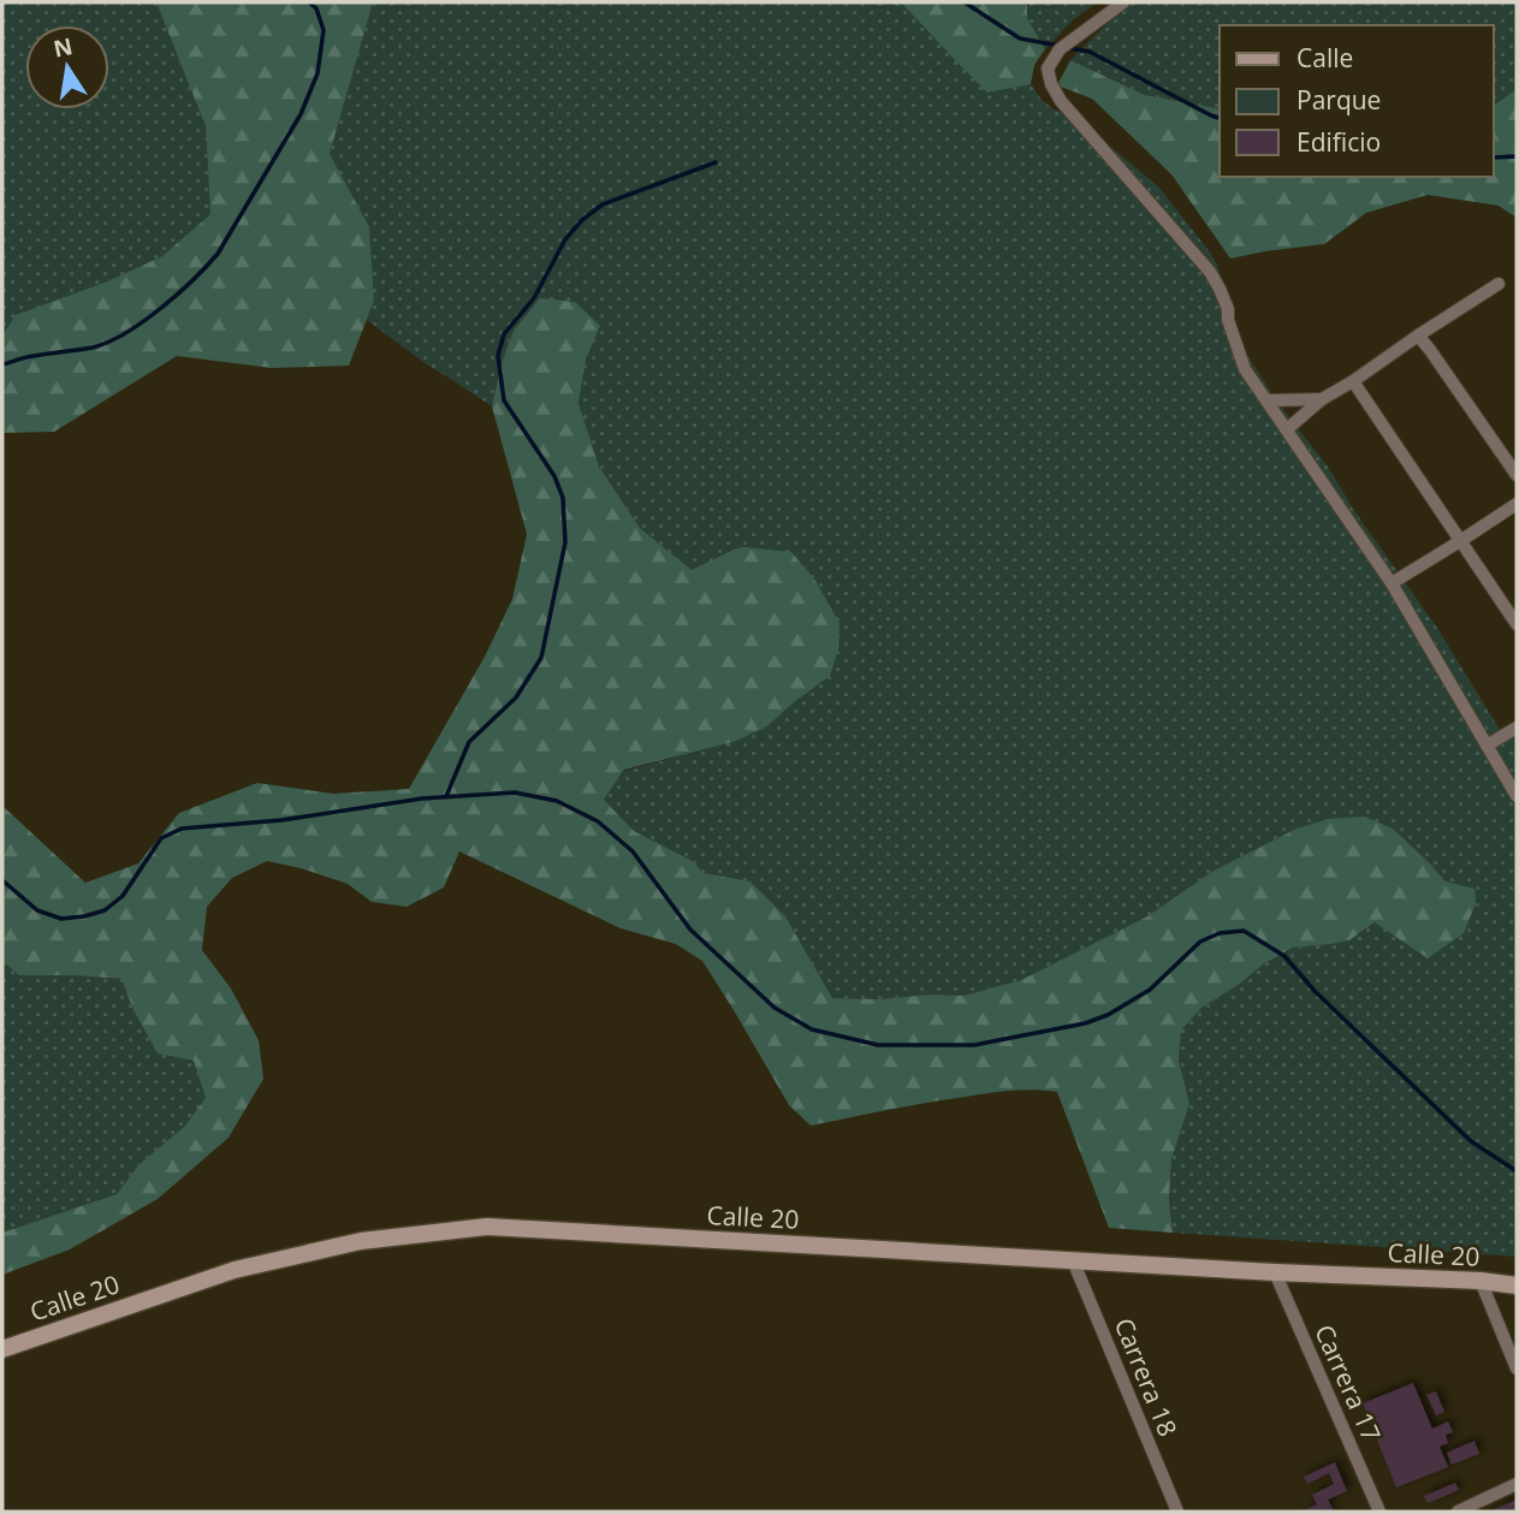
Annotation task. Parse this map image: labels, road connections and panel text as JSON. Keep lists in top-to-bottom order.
{
  "streets": {
    "main road": ["Calle 20"],
    "street": ["Carrera 18", "Carrera 17"]
  },
  "crossings": [
    ["Calle 20", "Carrera 18"],
    ["Calle 20", "Carrera 17"]
  ],
  "legend": ["Calle", "Parque", "Edificio"],
  "north": "top"
}
